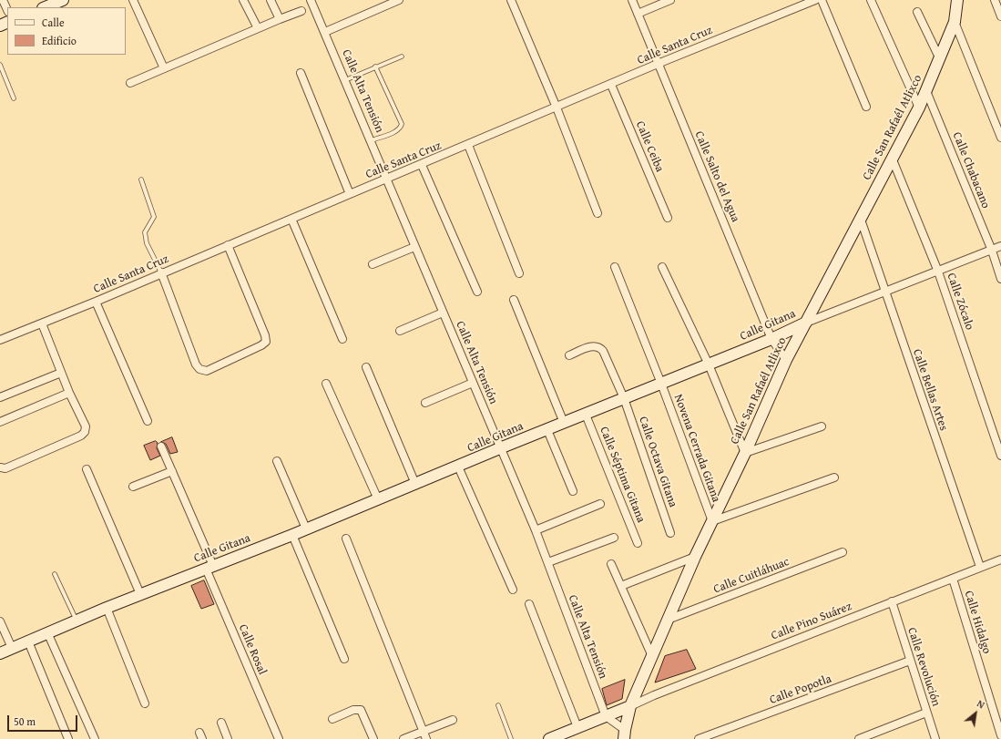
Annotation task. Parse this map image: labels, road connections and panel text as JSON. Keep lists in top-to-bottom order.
{
  "streets": {
    "street": [
      "Calle Santa Cruz",
      "Calle Alta Tensión",
      "Calle San Rafaél Atlixco",
      "Calle Ceiba",
      "Calle Chabacano",
      "Calle Salto del Agua",
      "Calle Zócalo",
      "Calle Gitana",
      "Calle Bellas Artes",
      "Novena Cerrada Gitana",
      "Calle Octava Gitana",
      "Calle Séptima Gitana",
      "Calle Cuitláhuac",
      "Calle Pino Suárez",
      "Calle Hidalgo",
      "Calle Rosal",
      "Calle Revolución",
      "Calle Popotla"
    ]
  },
  "crossings": [
    ["Calle Santa Cruz", "Calle Alta Tensión"],
    ["Calle Santa Cruz", "Calle Ceiba"],
    ["Calle Santa Cruz", "Calle Salto del Agua"],
    ["Calle Alta Tensión", "Calle Gitana"],
    ["Calle San Rafaél Atlixco", "Calle Chabacano"],
    ["Calle San Rafaél Atlixco", "Calle Salto del Agua"],
    ["Calle San Rafaél Atlixco", "Calle Zócalo"],
    ["Calle San Rafaél Atlixco", "Calle Gitana"],
    ["Calle San Rafaél Atlixco", "Calle Bellas Artes"],
    ["Calle San Rafaél Atlixco", "Novena Cerrada Gitana"],
    ["Calle San Rafaél Atlixco", "Calle Cuitláhuac"],
    ["Calle San Rafaél Atlixco", "Calle Pino Suárez"],
    ["Calle Chabacano", "Calle Gitana"],
    ["Calle Salto del Agua", "Calle Gitana"],
    ["Calle Zócalo", "Calle Gitana"],
    ["Calle Gitana", "Calle Bellas Artes"],
    ["Calle Gitana", "Novena Cerrada Gitana"],
    ["Calle Gitana", "Calle Octava Gitana"],
    ["Calle Gitana", "Calle Séptima Gitana"],
    ["Calle Gitana", "Calle Rosal"],
    ["Calle Bellas Artes", "Calle Pino Suárez"],
    ["Calle Pino Suárez", "Calle Hidalgo"],
    ["Calle Pino Suárez", "Calle Revolución"],
    ["Calle Revolución", "Calle Popotla"]
  ],
  "legend": ["Calle", "Edificio"],
  "scale_bar": "50 m",
  "north": "top right"
}
